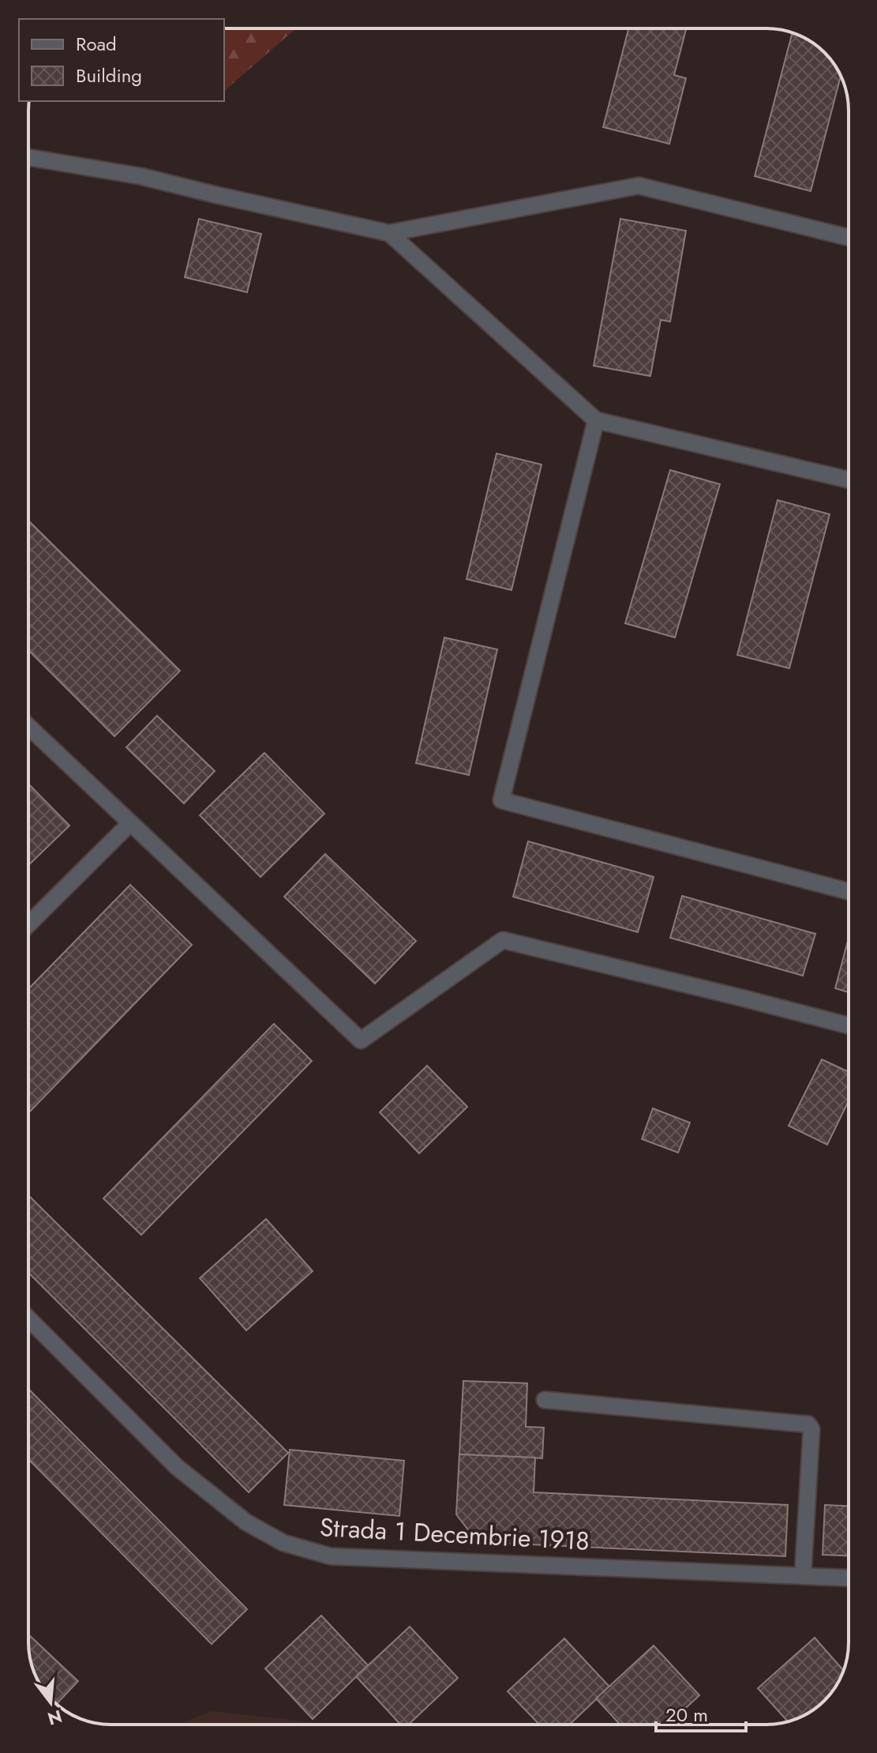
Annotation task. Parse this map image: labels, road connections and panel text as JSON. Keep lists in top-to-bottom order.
{
  "streets": {
    "street": ["Strada 1 Decembrie 1918"]
  },
  "legend": ["Road", "Building"],
  "scale_bar": "20 m",
  "north": "bottom"
}
